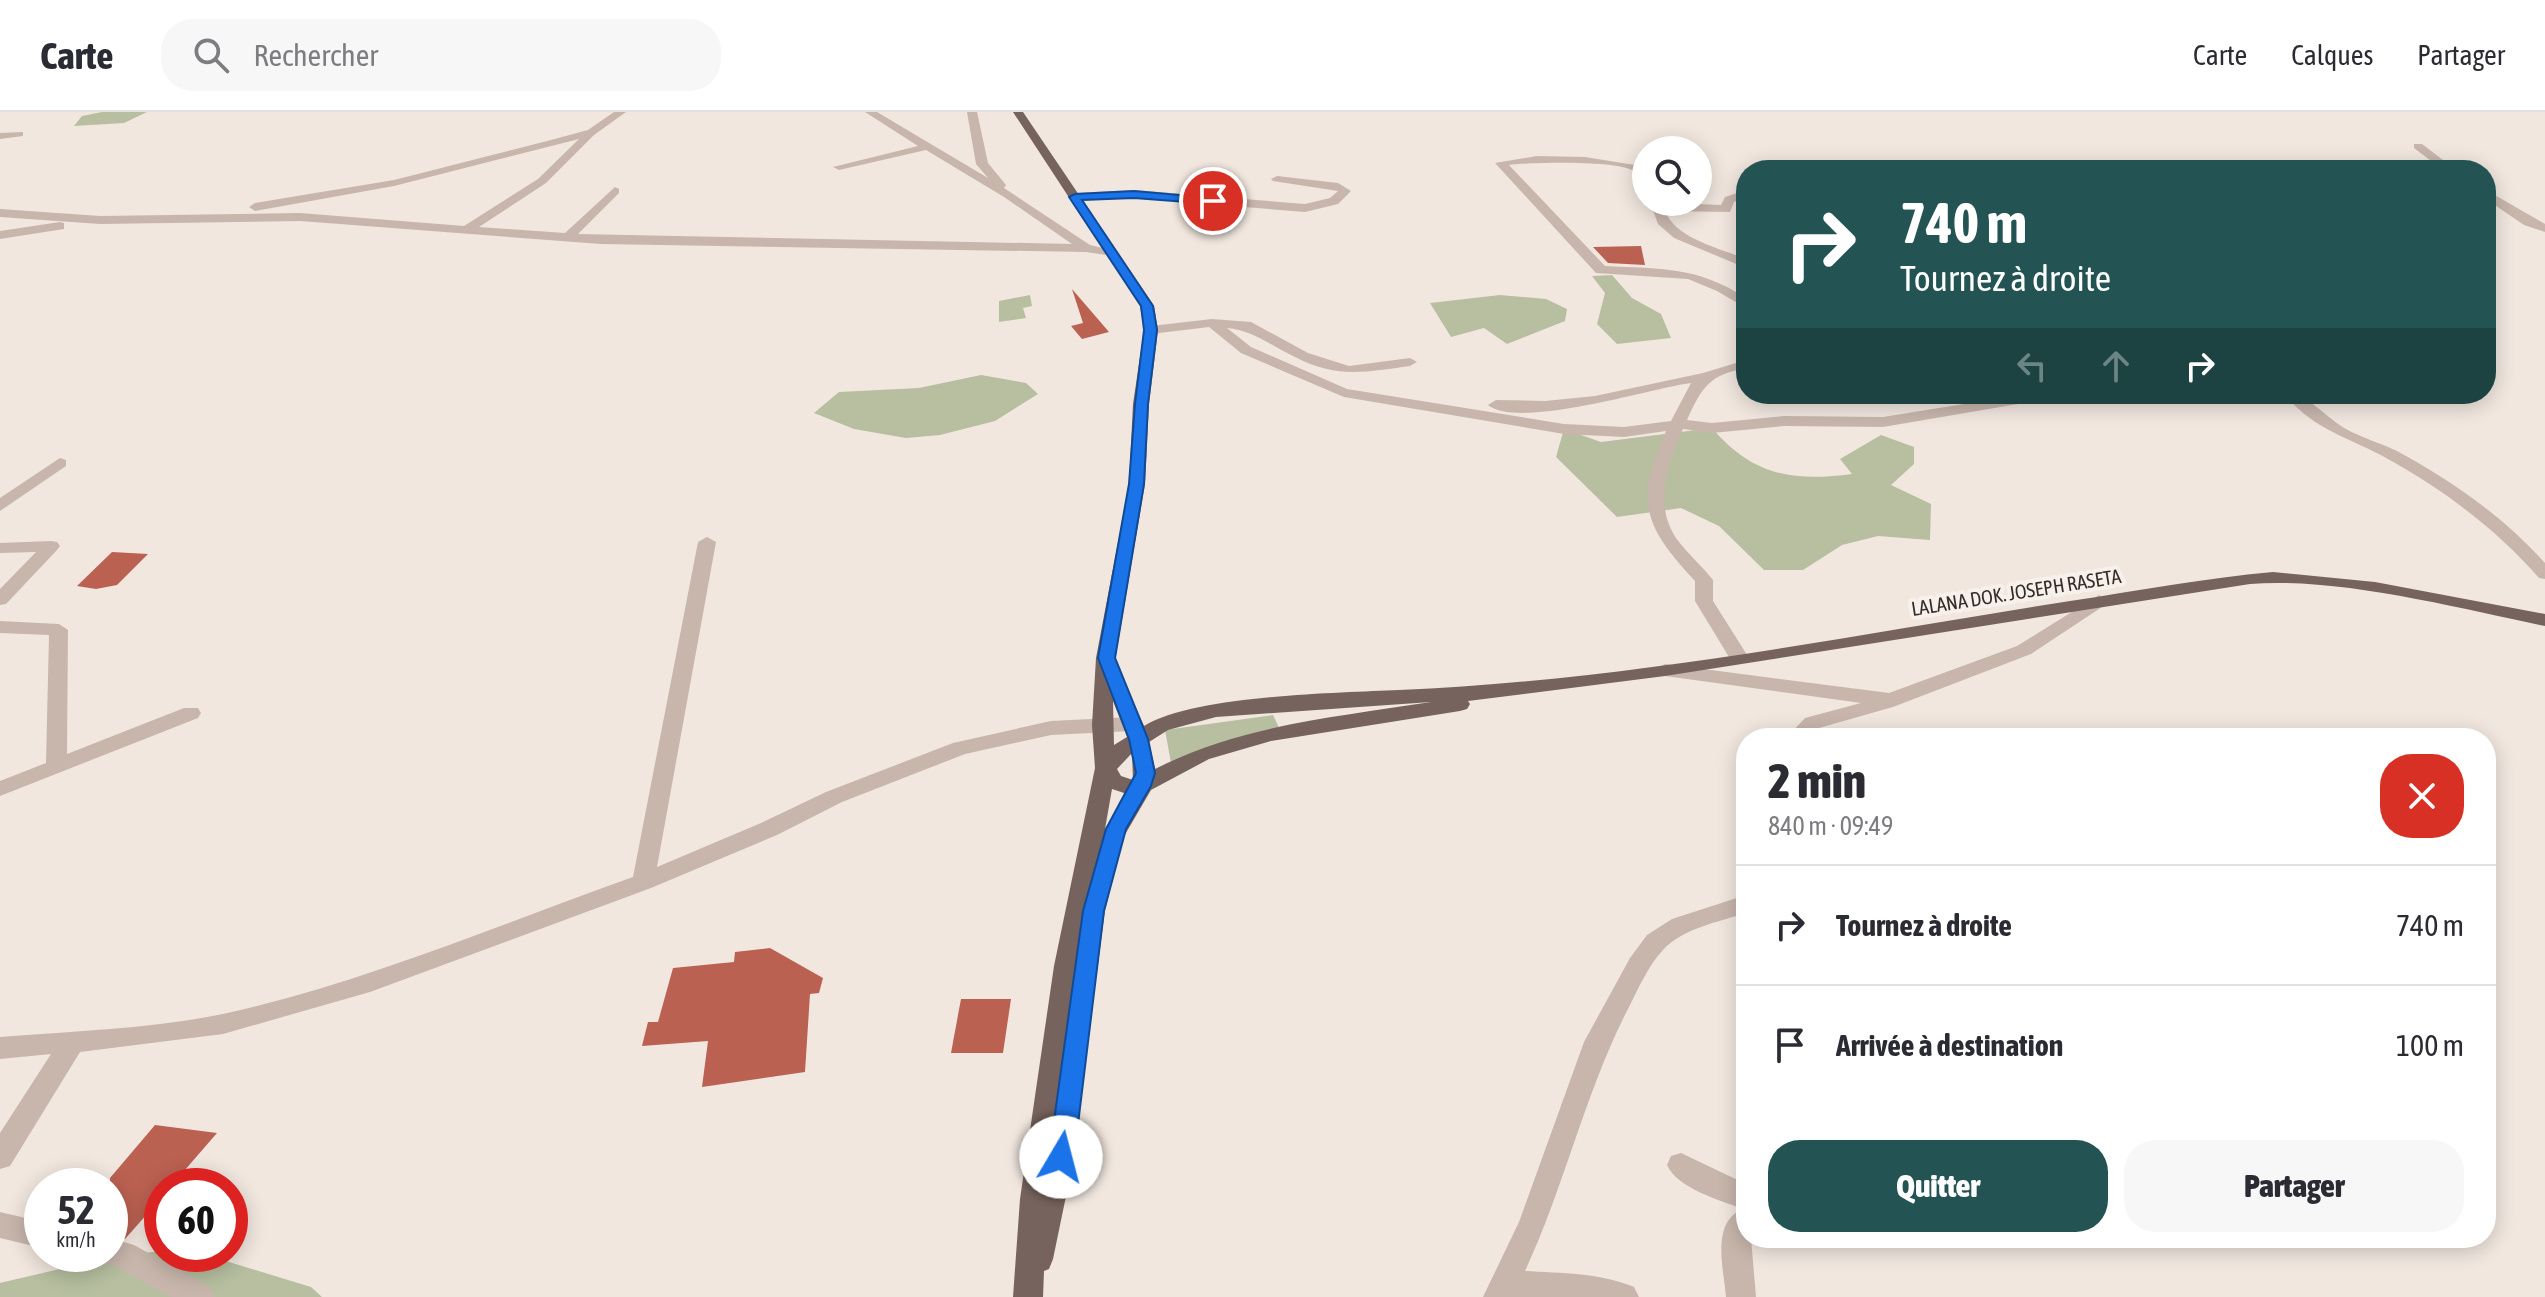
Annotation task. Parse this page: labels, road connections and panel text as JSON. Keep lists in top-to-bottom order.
{
  "streets": {
    "main road": ["LALANA DOK. JOSEPH RASETA"]
  },
  "page": {
    "header": "Carte",
    "search": "Rechercher",
    "nav": ["Carte", "Calques", "Partager"],
    "turn": ["740 m", "Tournez à droite"],
    "heading": ["2 min", "840 m · 09:49"],
    "list": [
      {
        "name": "Tournez à droite",
        "value": "740 m"
      },
      {
        "name": "Arrivée à destination",
        "value": "100 m"
      }
    ],
    "buttons": ["Quitter", "Partager"],
    "speed": "52 km/h",
    "limit": "60"
  }
}
